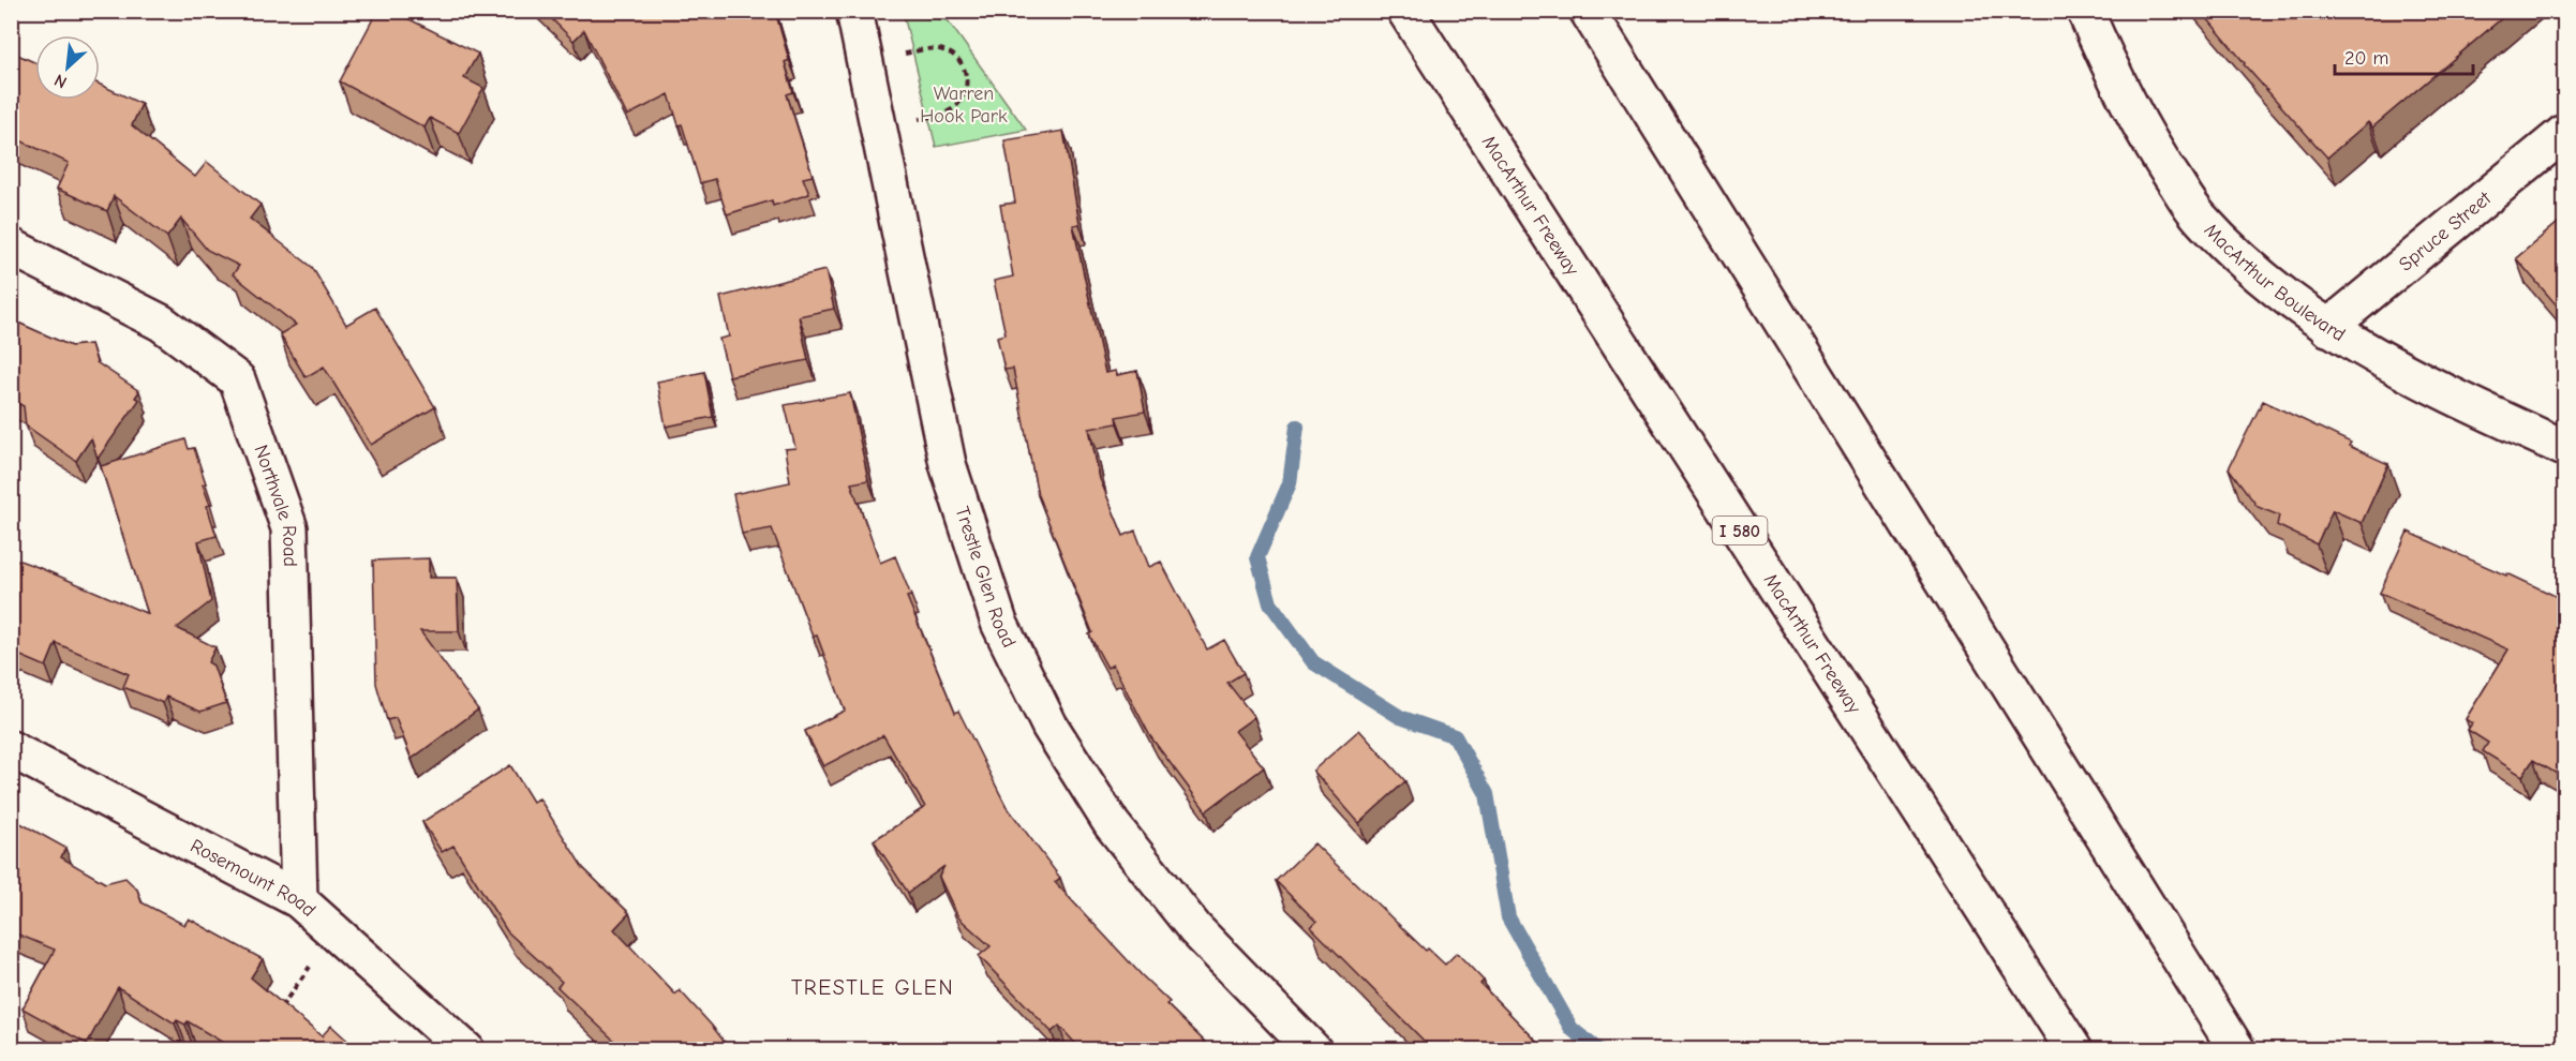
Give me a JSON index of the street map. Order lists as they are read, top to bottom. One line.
{"streets":{"main road":["MacArthur Freeway","Spruce Street","MacArthur Boulevard","Northvale Road","I 580","Trestle Glen Road","Rosemount Road"]},"crossings":[["Spruce Street","MacArthur Boulevard"],["Northvale Road","Rosemount Road"]],"districts":["TRESTLE GLEN"],"parks":["Warren Hook Park"],"scale_bar":"20 m","north":"bottom left"}
